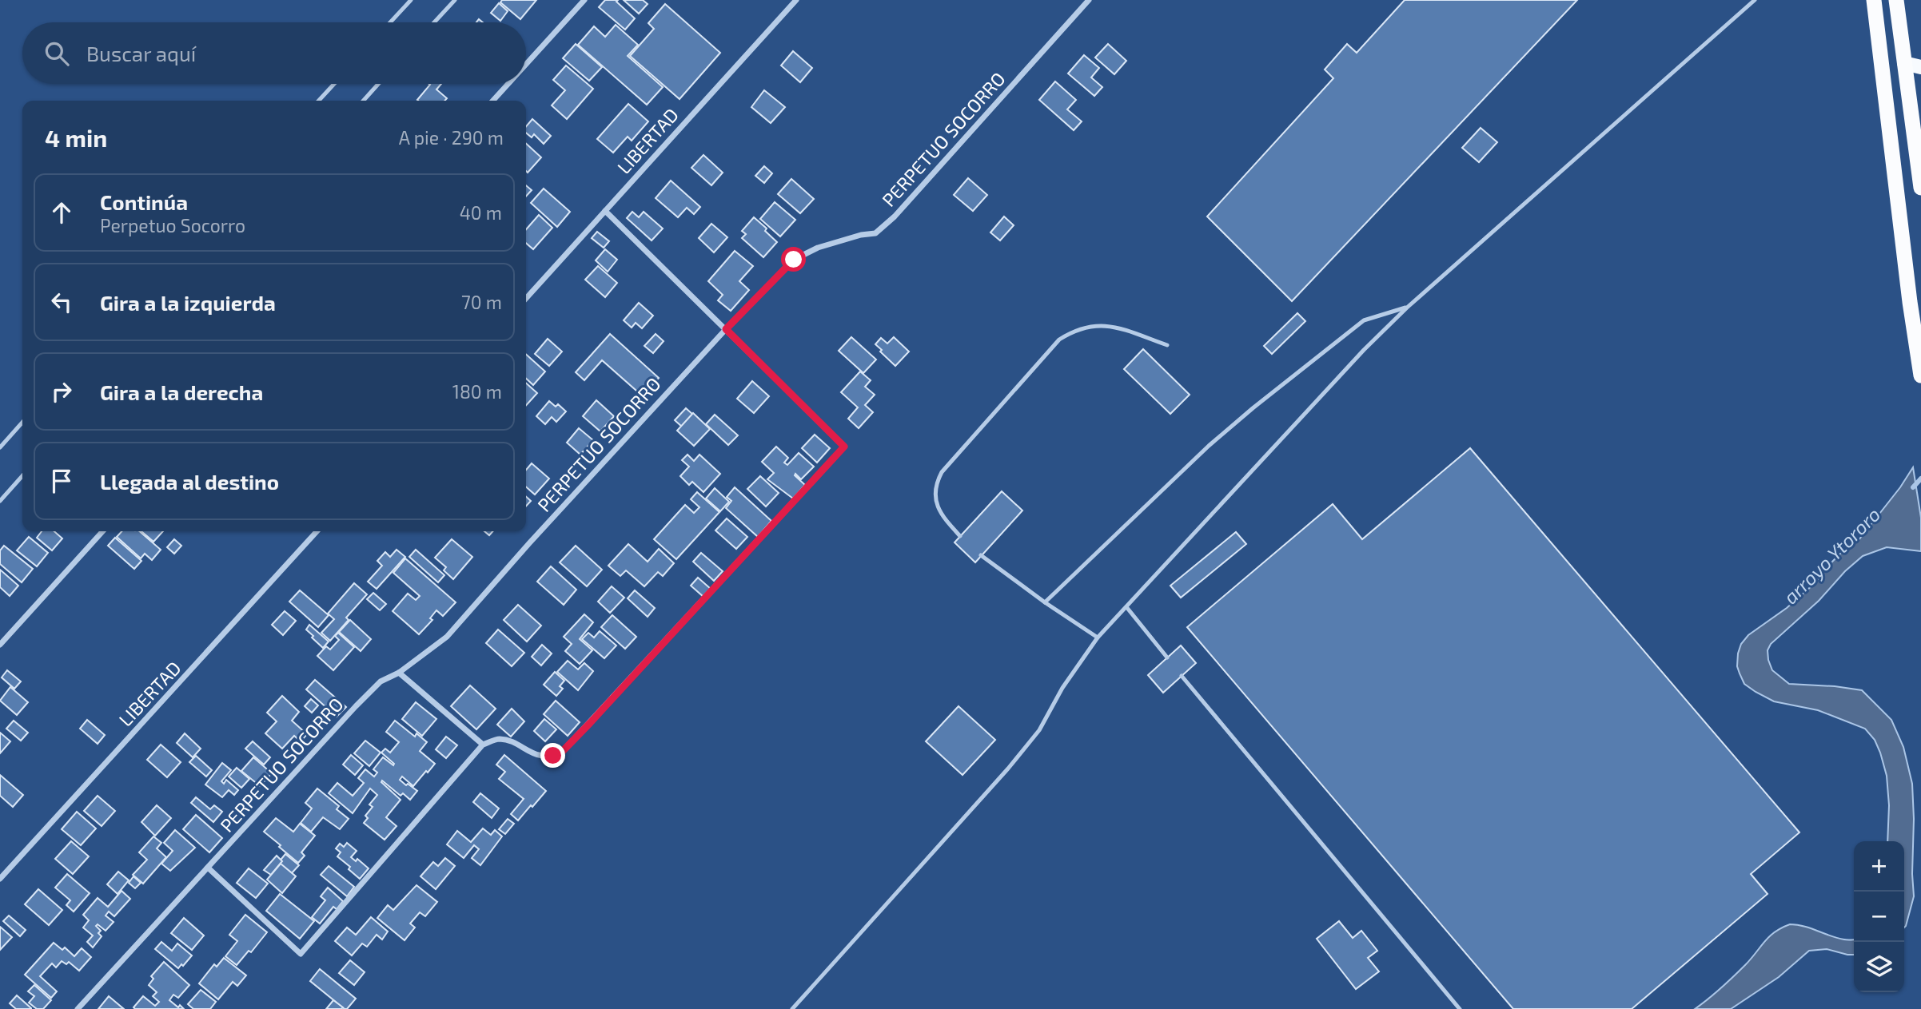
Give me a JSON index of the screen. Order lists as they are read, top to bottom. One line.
{"streets":{"street":["PERPETUO SOCORRO","LIBERTAD"]},"water":["arroyo Ytororo"],"page":{"search":"Buscar aquí","heading":["4 min","A pie · 290 m"],"list":[["Continúa","Perpetuo Socorro","40 m"],["Gira a la izquierda","70 m"],["Gira a la derecha","180 m"],"Llegada al destino"],"map_buttons":["+","−"]}}
